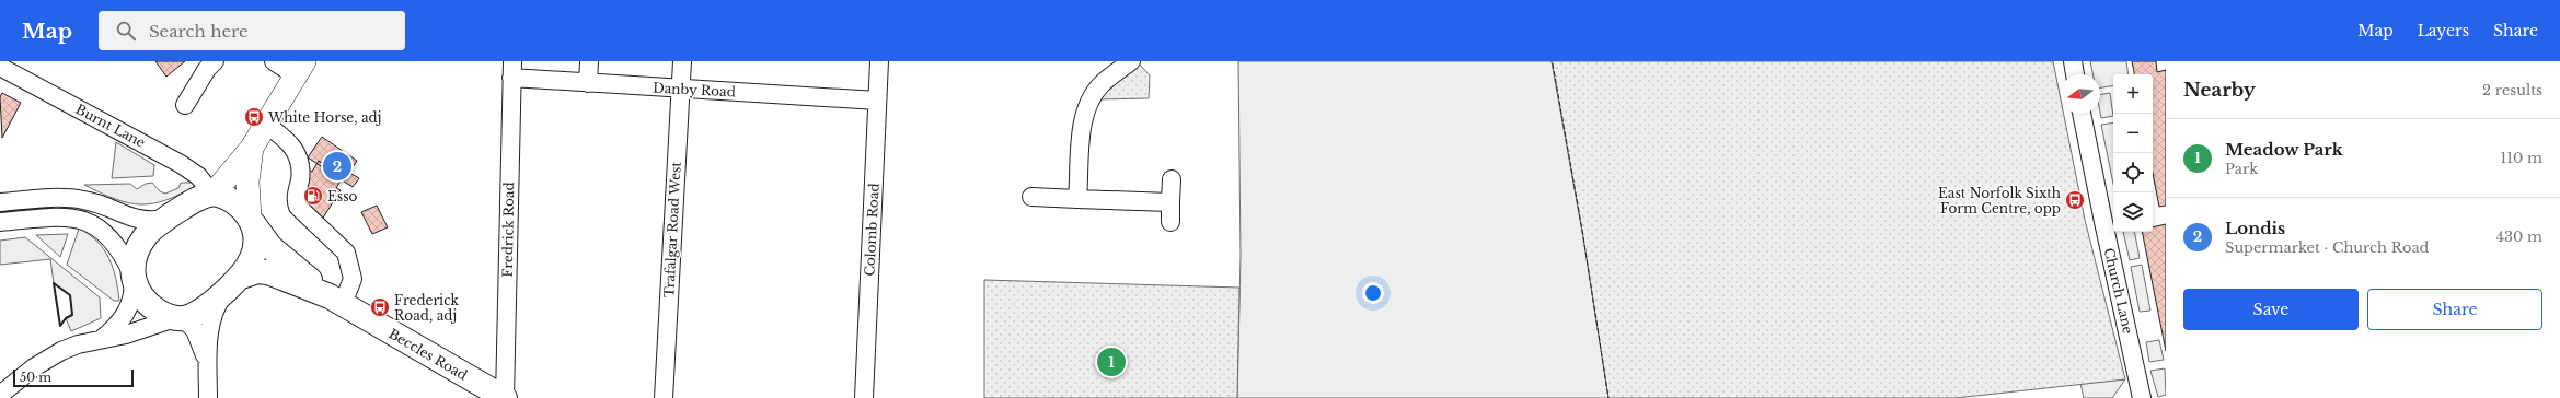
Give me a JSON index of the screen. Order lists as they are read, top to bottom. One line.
{"streets":{"highway":["Beccles Road"],"street":["Danby Road","Burnt Lane","Fredrick Road","Trafalgar Road West","Colomb Road","Church Lane"]},"crossings":[["Danby Road","Fredrick Road"],["Danby Road","Trafalgar Road West"],["Danby Road","Colomb Road"],["Burnt Lane","Beccles Road"],["Fredrick Road","Beccles Road"]],"places":{"bus stop":["White Horse, adj","East Norfolk Sixth Form Centre, opp","Frederick Road, adj"],"fuel station":["Esso"]},"scale_bar":"50 m","north":"left","page":{"header":"Map","search":"Search here","nav":["Map","Layers","Share"],"heading":["Nearby","2 results"],"map_buttons":["+","−"],"list":[{"mark":"1","name":"Meadow Park","note":"Park","value":"110 m"},{"mark":"2","name":"Londis","note":"Supermarket · Church Road","value":"430 m"}],"pins":["2","1"],"buttons":["Save","Share"],"scale":"50 m"}}
